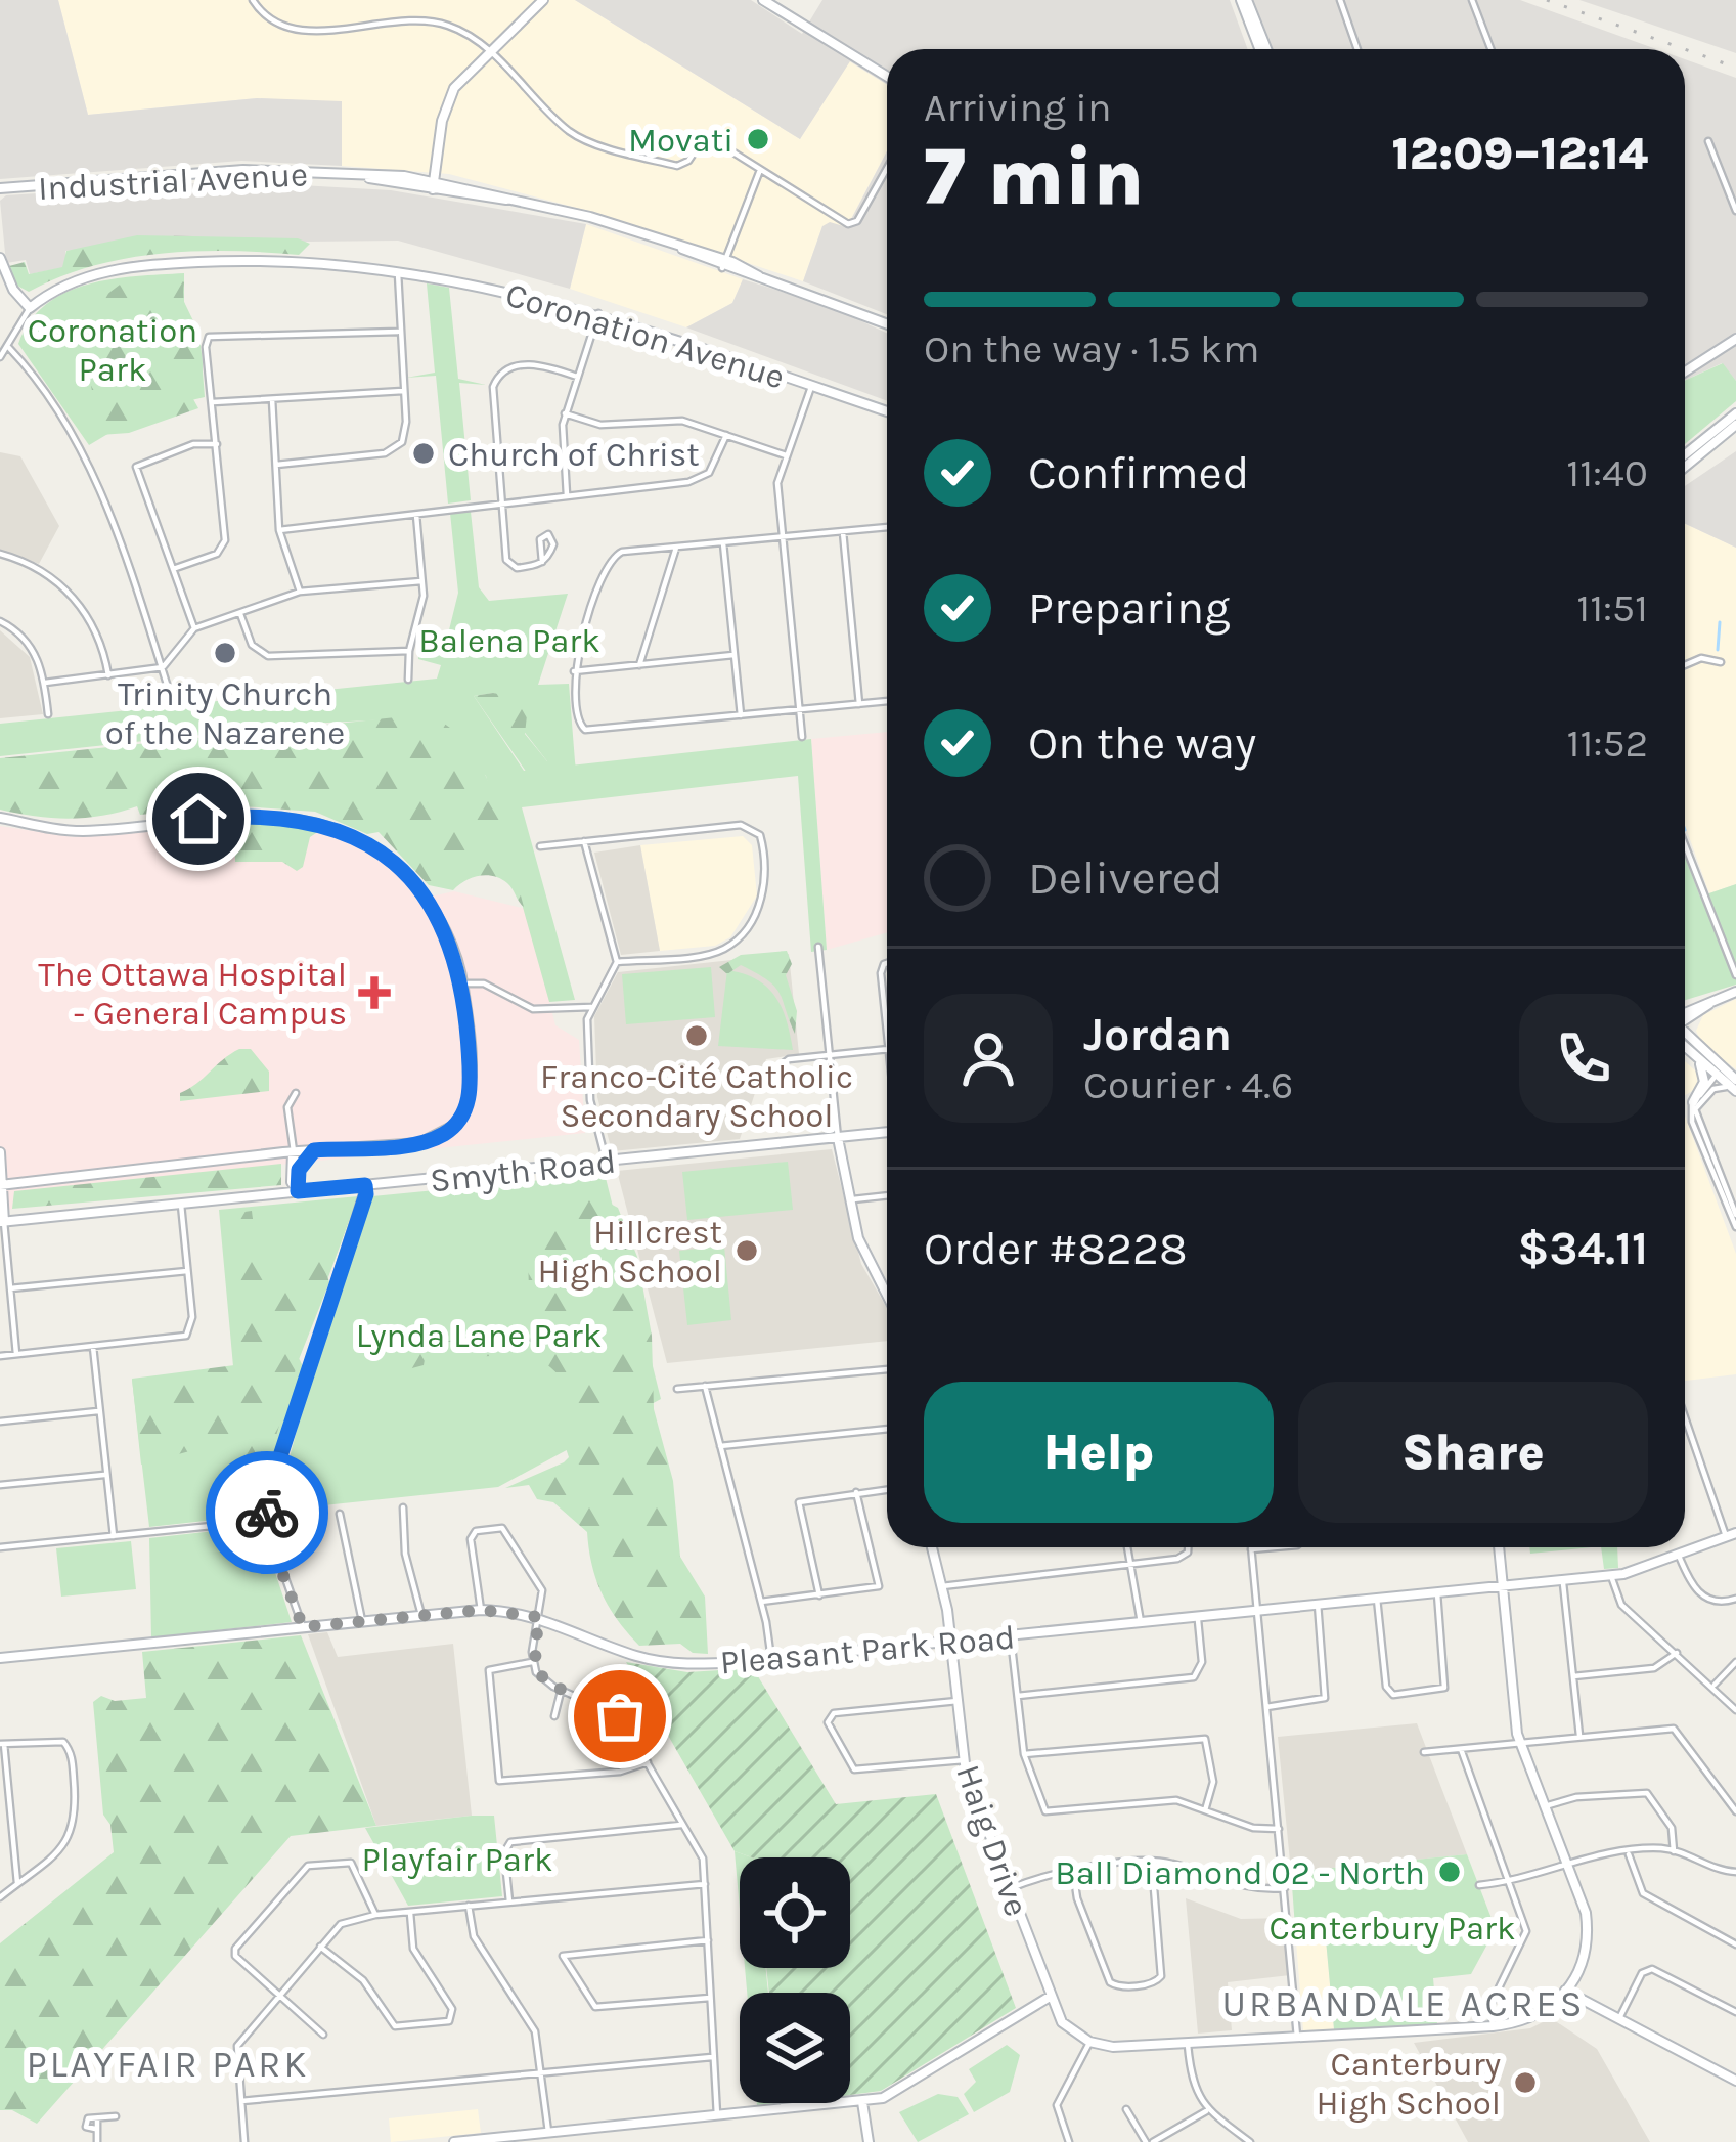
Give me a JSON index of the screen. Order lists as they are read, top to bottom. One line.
{"streets":{"street":["Industrial Avenue","Coronation Avenue","Smyth Road","Pleasant Park Road","Haig Drive"]},"crossings":[["Pleasant Park Road","Haig Drive"]],"districts":["URBANDALE ACRES","PLAYFAIR PARK"],"parks":["Coronation Park","Balena Park","Lynda Lane Park","Playfair Park","Canterbury Park"],"places":{"other":["Movati","Church of Christ","Trinity Church of the Nazarene","Franco-Cité Catholic Secondary School","Hillcrest High School","Ball Diamond 02 - North","Canterbury High School"],"health":["The Ottawa Hospital - General Campus"]},"page":{"heading":["7 min","Arriving in","12:09–12:14"],"panel":["Jordan","Courier · 4.6","Order #8228","$34.11"],"bar":"On the way · 1.5 km","list":[["Confirmed","11:40"],["Preparing","11:51"],["On the way","11:52"],"Delivered"],"buttons":["Help","Share"]}}
